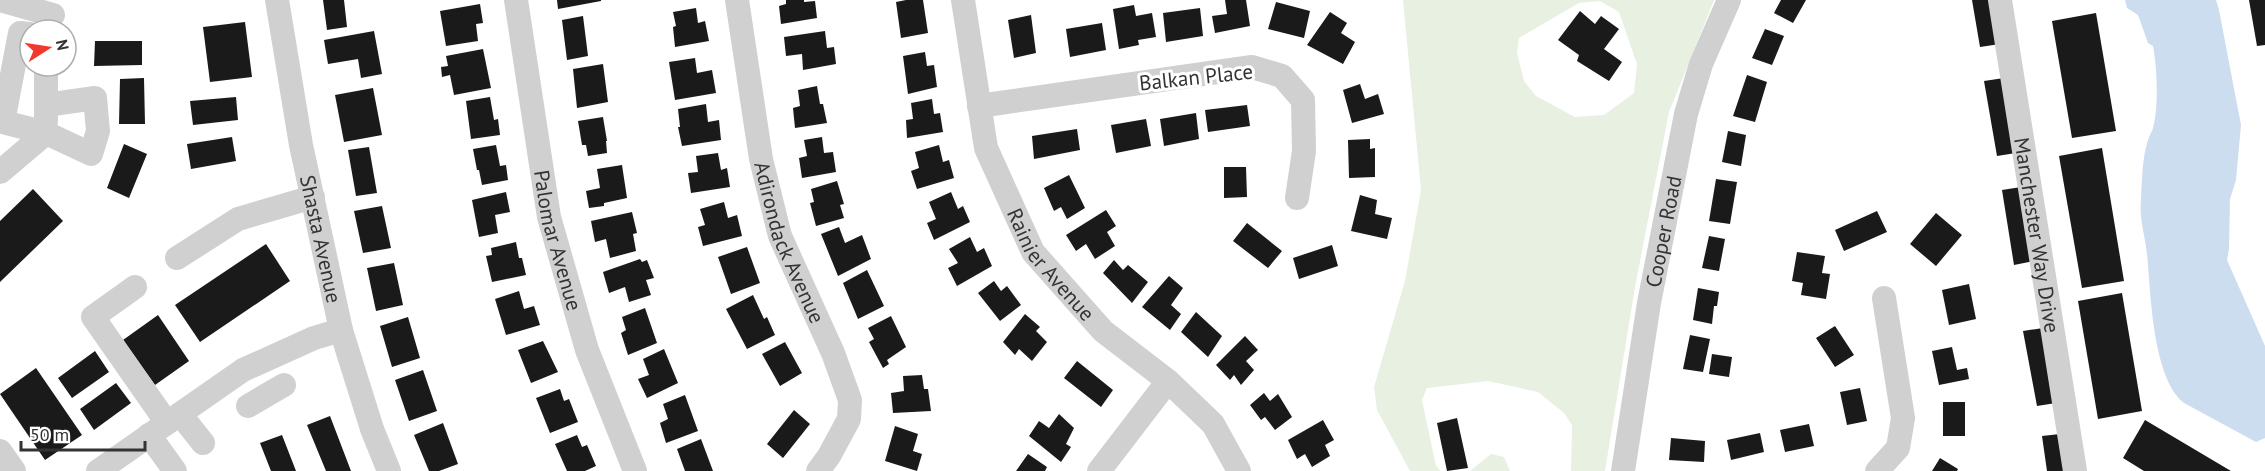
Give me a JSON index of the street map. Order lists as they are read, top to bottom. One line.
{"streets":{"street":["Balkan Place","Cooper Road","Manchester Way Drive","Shasta Avenue","Palomar Avenue","Adirondack Avenue","Rainier Avenue"]},"crossings":[["Balkan Place","Rainier Avenue"]],"scale_bar":"50 m","north":"right"}
